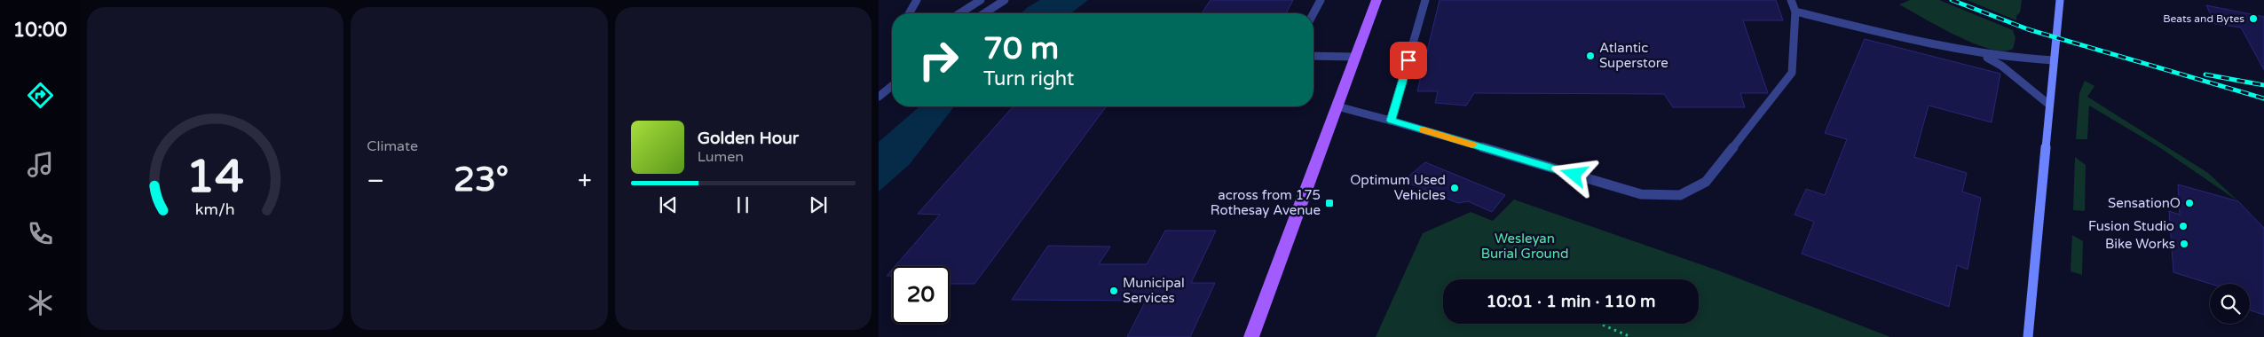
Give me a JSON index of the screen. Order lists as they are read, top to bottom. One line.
{"parks":["Wesleyan Burial Ground"],"places":{"other":["Beats and Bytes","Atlantic Superstore","Optimum Used Vehicles","SensationO","Fusion Studio","Bike Works","Municipal Services"],"transit":["across from 175 Rothesay Avenue"]},"page":{"tabs":"10:00","tile":"Climate","turn":["70 m","Turn right"],"song":["Golden Hour","Lumen"],"heat":["−","23°","+"],"limit":"20","trip":"10:01 · 1 min · 110 m","gauge":["14","km/h"]}}
